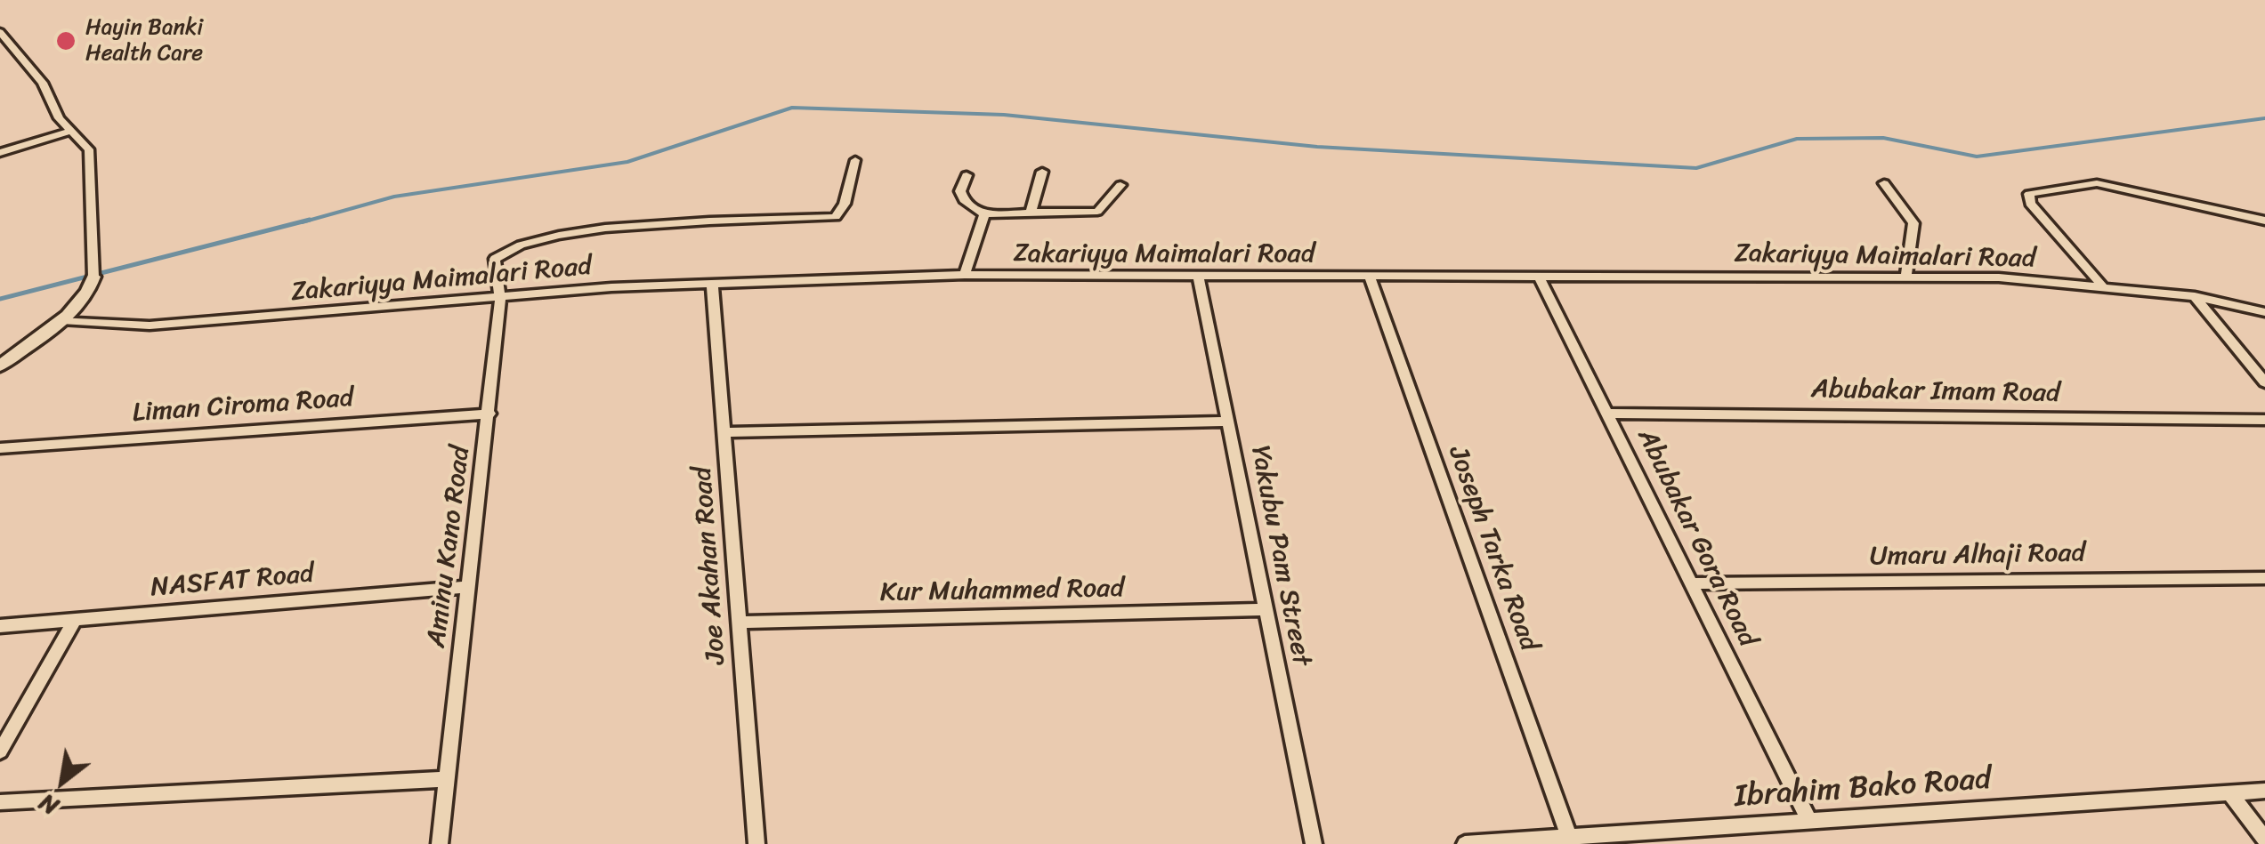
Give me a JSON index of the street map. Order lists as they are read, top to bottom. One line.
{"streets":{"street":["Zakariyya Maimalari Road","Abubakar Imam Road","Liman Ciroma Road","Abubakar Gora Road","Aminu Kano Road","Joseph Tarka Road","Yakubu Pam Street","Umaru Alhaji Road","Joe Akahan Road","NASFAT Road","Kur Muhammed Road","Ibrahim Bako Road"]},"crossings":[["Zakariyya Maimalari Road","Abubakar Gora Road"],["Zakariyya Maimalari Road","Aminu Kano Road"],["Zakariyya Maimalari Road","Joseph Tarka Road"],["Zakariyya Maimalari Road","Yakubu Pam Street"],["Zakariyya Maimalari Road","Joe Akahan Road"],["Abubakar Imam Road","Abubakar Gora Road"],["Liman Ciroma Road","Aminu Kano Road"],["Abubakar Gora Road","Umaru Alhaji Road"],["Abubakar Gora Road","Ibrahim Bako Road"],["Aminu Kano Road","NASFAT Road"],["Joseph Tarka Road","Ibrahim Bako Road"],["Yakubu Pam Street","Kur Muhammed Road"],["Joe Akahan Road","Kur Muhammed Road"]],"places":["Hayin Banki Health Care"],"north":"bottom left"}
